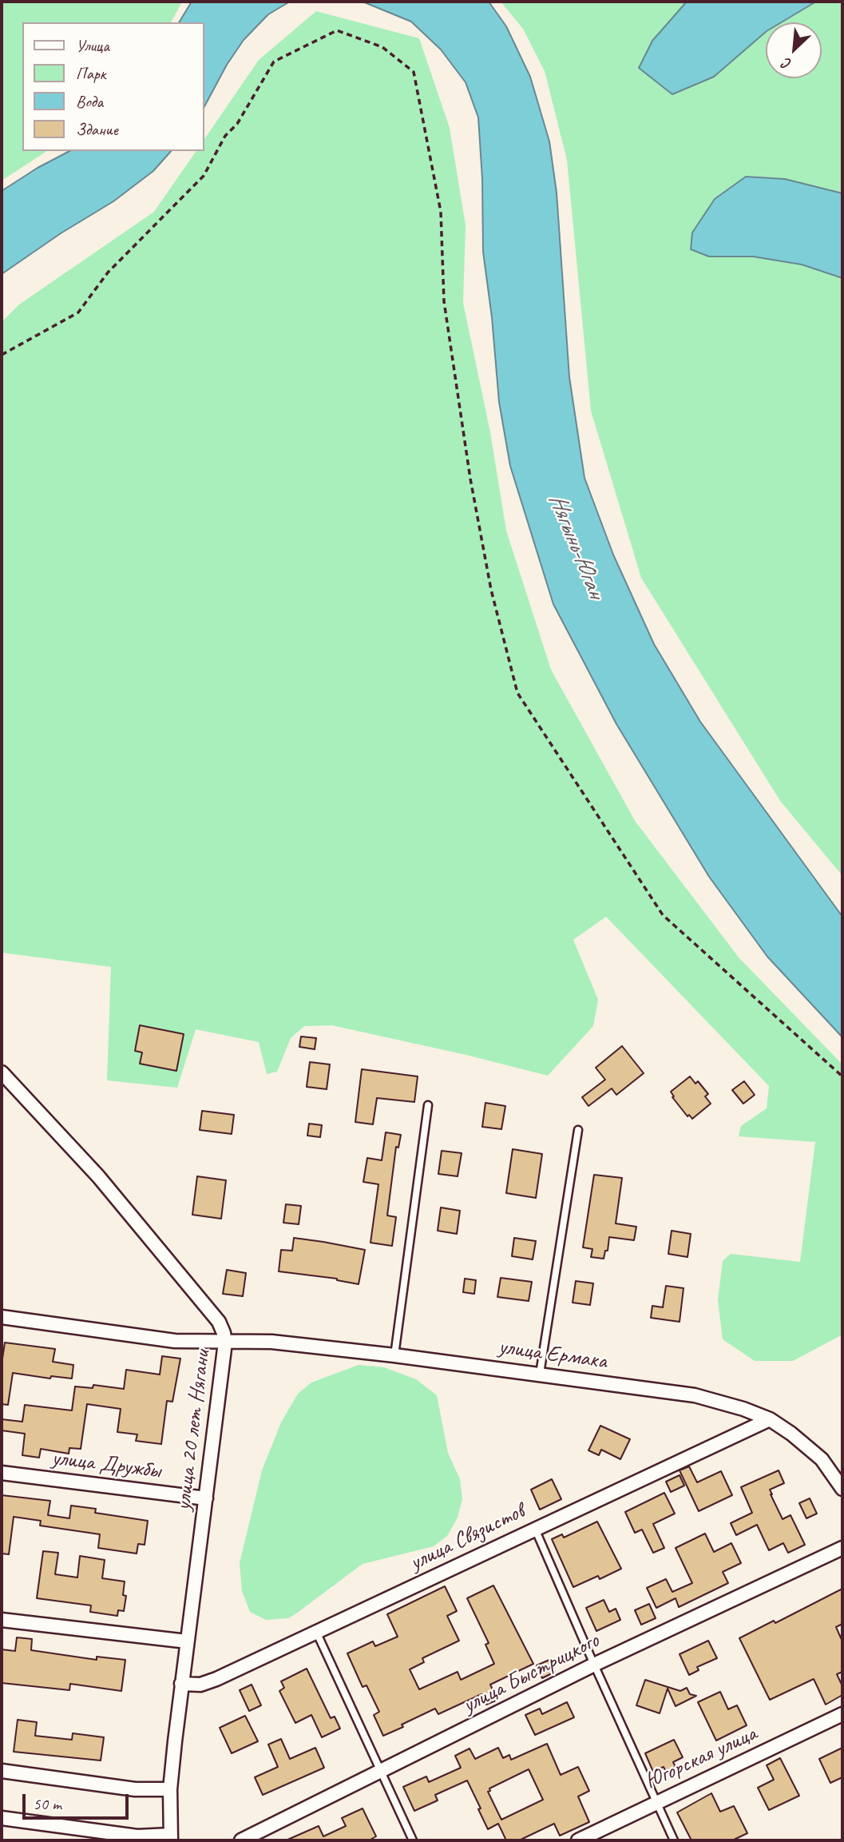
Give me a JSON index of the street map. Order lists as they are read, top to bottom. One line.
{"streets":{"street":["улица Ермака","улица 20 лет Нягани","улица Дружбы","улица Связистов","улица Быстрицкого","Югорская улица"]},"crossings":[["улица Ермака","улица 20 лет Нягани"],["улица Ермака","улица Связистов"],["улица 20 лет Нягани","улица Дружбы"],["улица 20 лет Нягани","улица Связистов"]],"water":["Нягынь-Юган"],"legend":["Улица","Парк","Вода","Здание"],"scale_bar":"50 m","north":"bottom left"}
